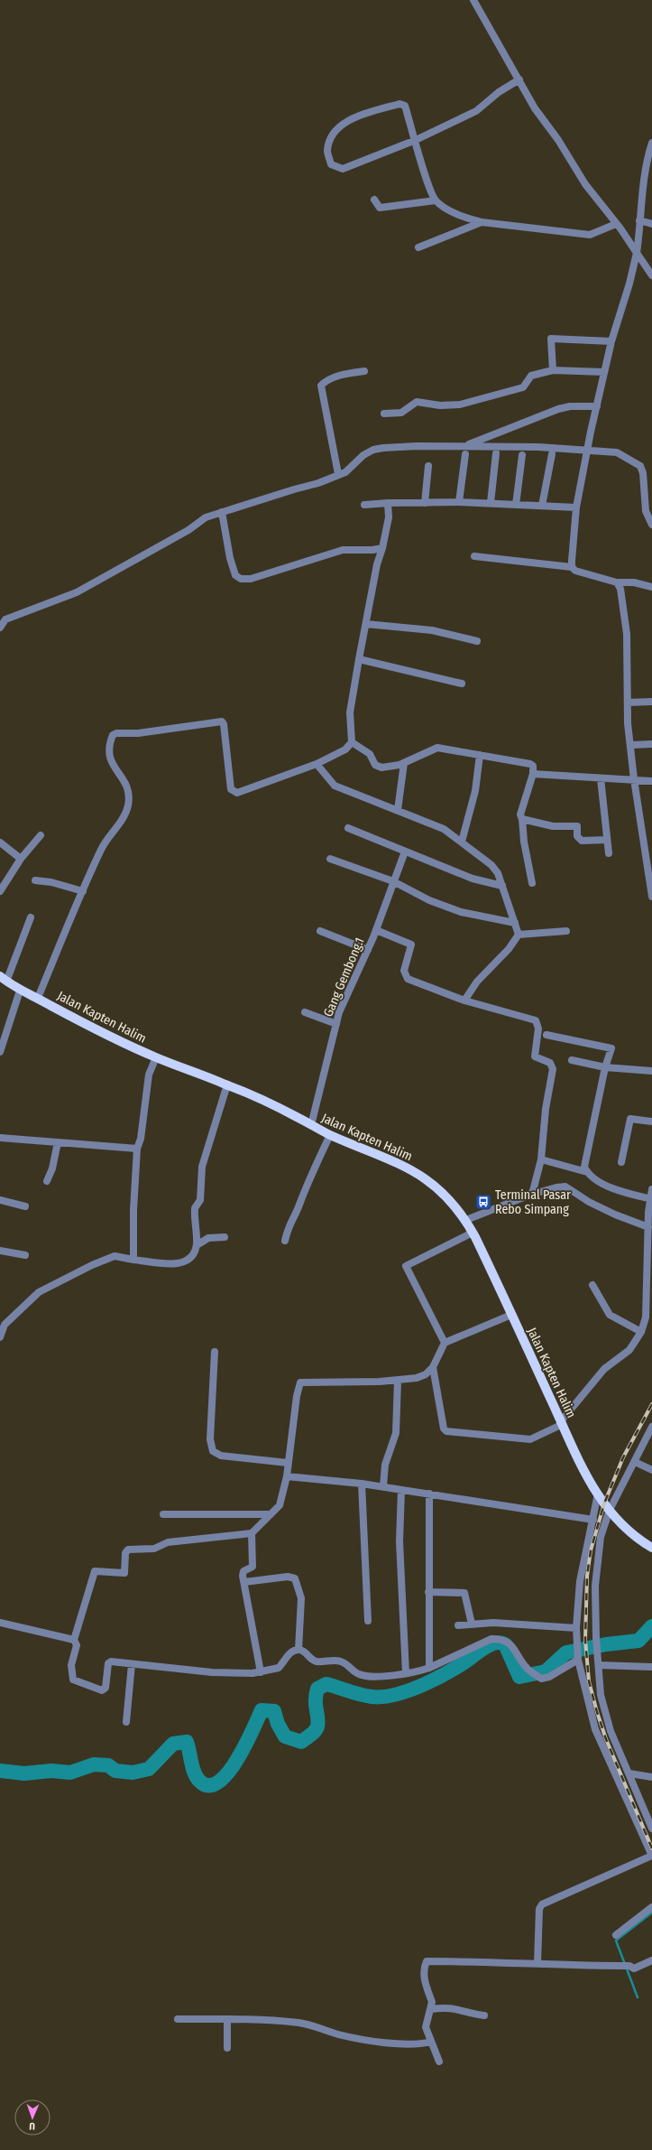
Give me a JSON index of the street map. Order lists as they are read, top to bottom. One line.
{"streets":{"main road":["Jalan Kapten Halim"],"street":["Gang Gembong.1"]},"crossings":[["Gang Gembong.1","Jalan Kapten Halim"]],"places":{"bus stop":["Terminal Pasar Rebo Simpang"]},"north":"bottom"}
